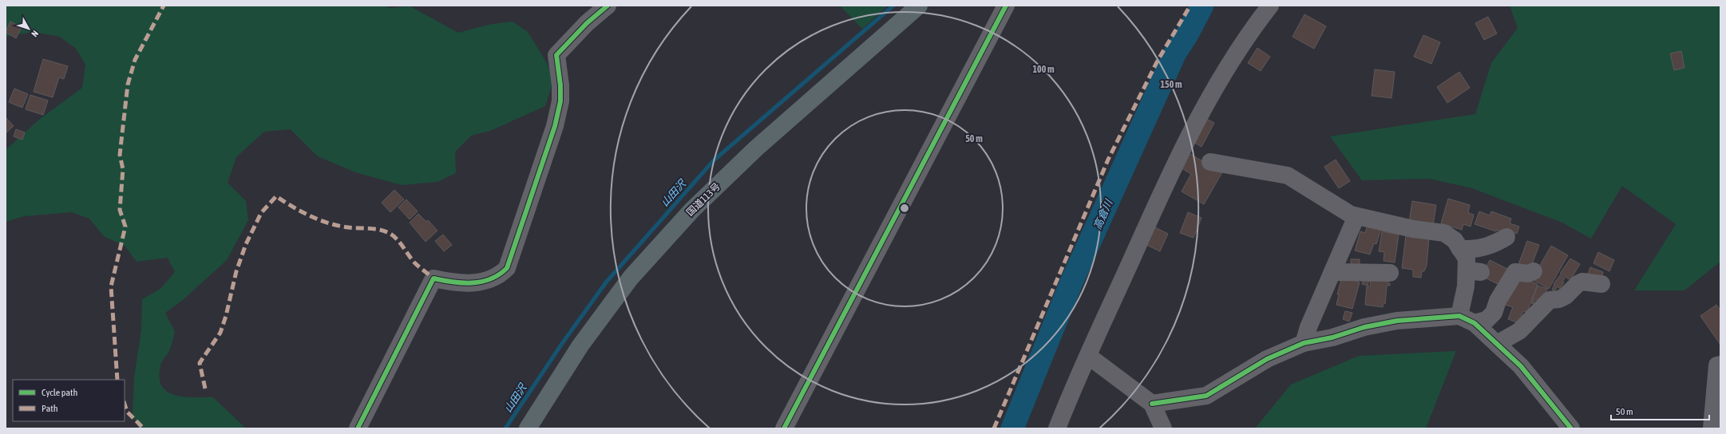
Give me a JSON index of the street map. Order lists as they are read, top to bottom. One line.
{"streets":{"highway":["国道113号"]},"water":["山田沢","高倉川"],"legend":["Cycle path","Path"],"scale_bar":"50 m","north":"bottom right","rings":["100 m","150 m","50 m"]}
